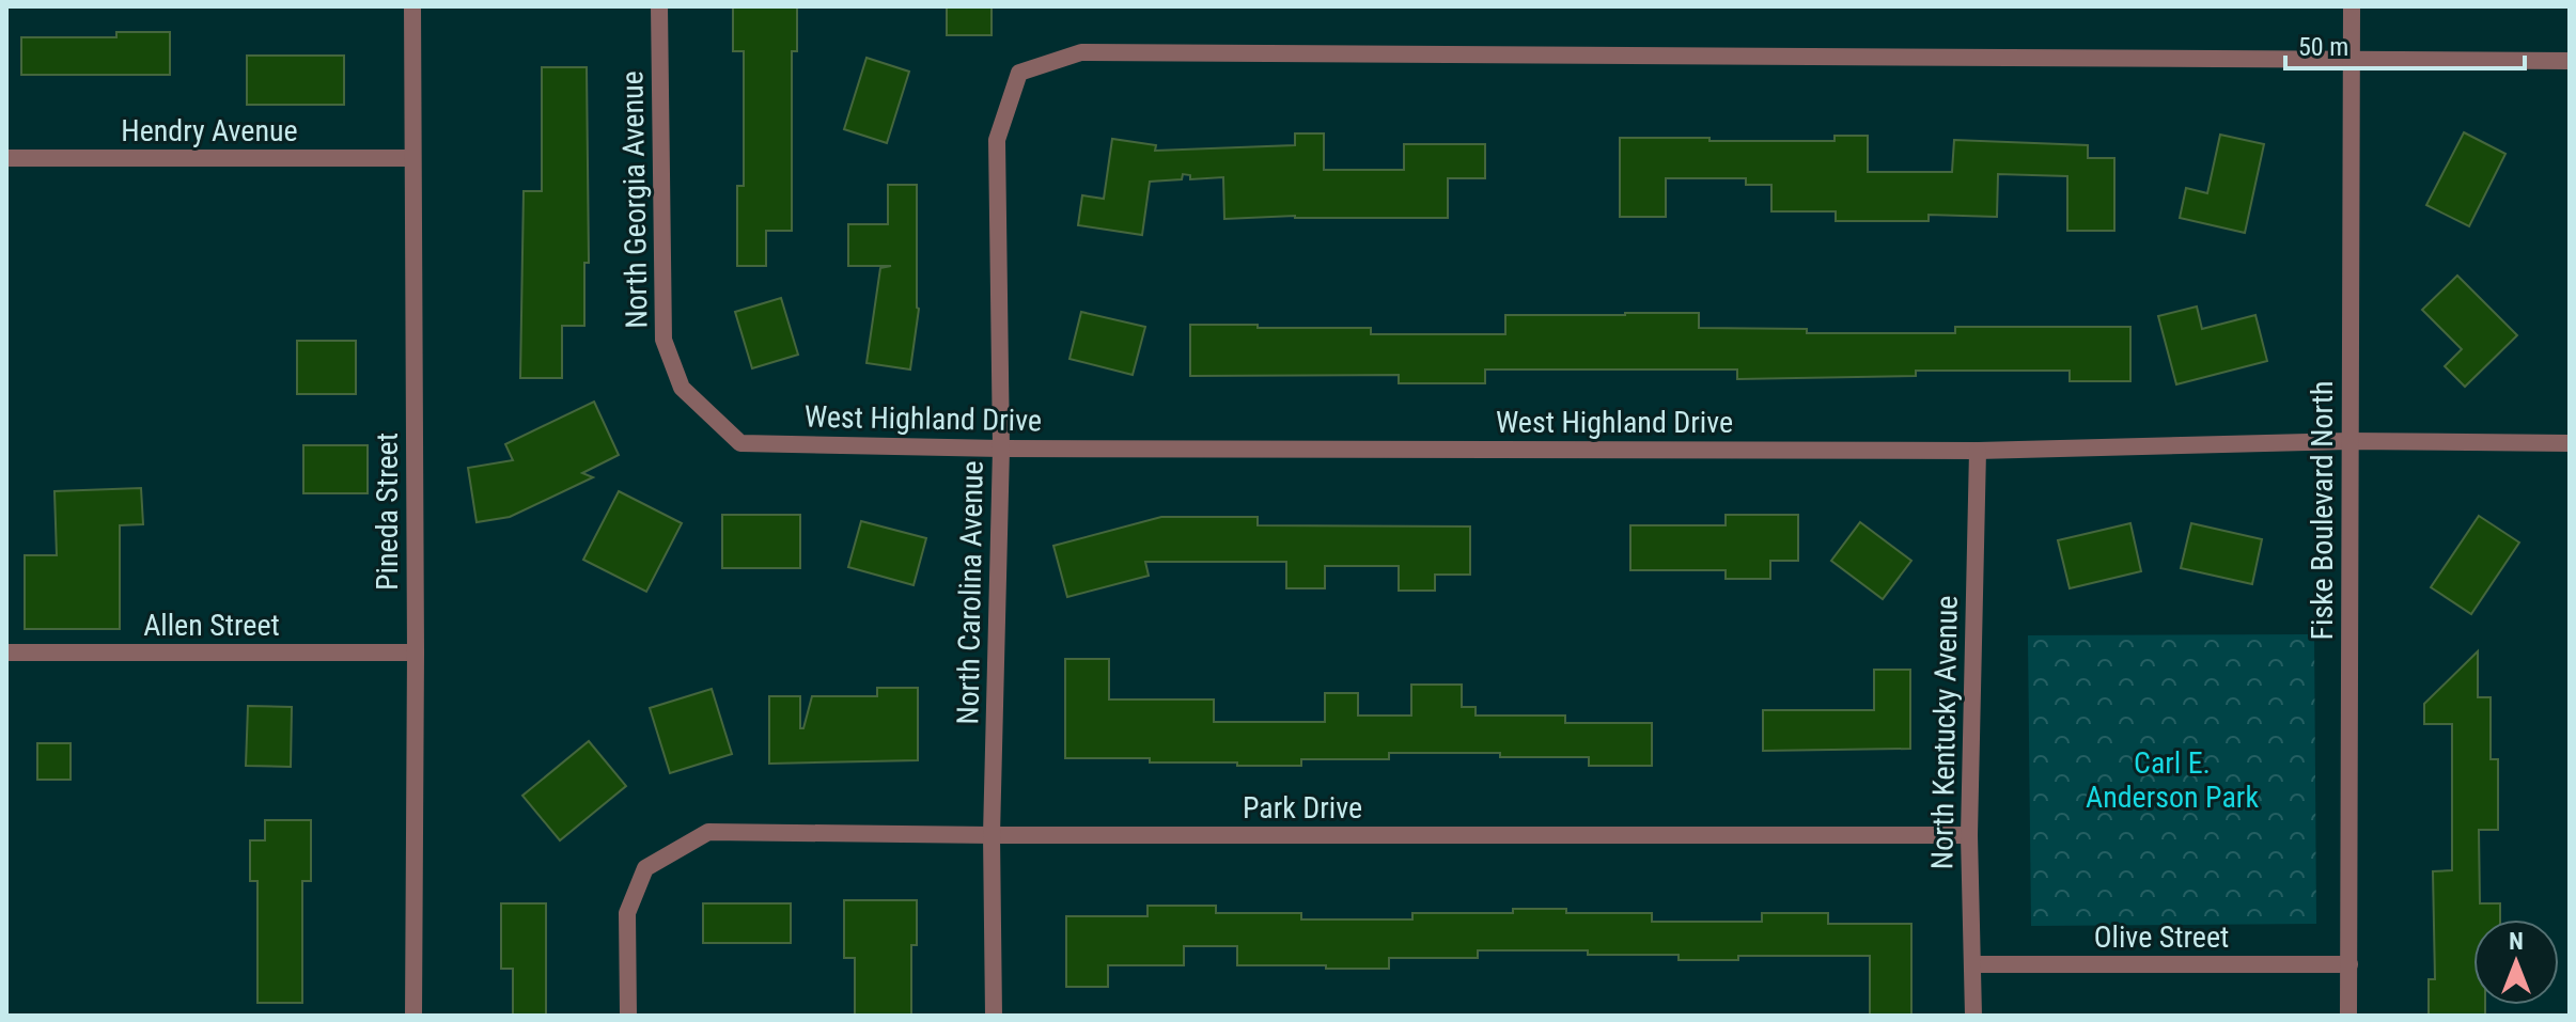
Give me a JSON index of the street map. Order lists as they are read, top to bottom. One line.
{"streets":{"street":["Hendry Avenue","North Georgia Avenue","West Highland Drive","Fiske Boulevard North","Pineda Street","North Carolina Avenue","Allen Street","North Kentucky Avenue","Park Drive","Olive Street"]},"crossings":[["Hendry Avenue","Pineda Street"],["North Georgia Avenue","West Highland Drive"],["West Highland Drive","Fiske Boulevard North"],["West Highland Drive","North Carolina Avenue"],["West Highland Drive","North Kentucky Avenue"],["Fiske Boulevard North","North Carolina Avenue"],["Fiske Boulevard North","Olive Street"],["Pineda Street","Allen Street"],["North Carolina Avenue","Park Drive"],["North Kentucky Avenue","Park Drive"],["North Kentucky Avenue","Olive Street"]],"parks":["Carl E. Anderson Park"],"scale_bar":"50 m","north":"top"}
